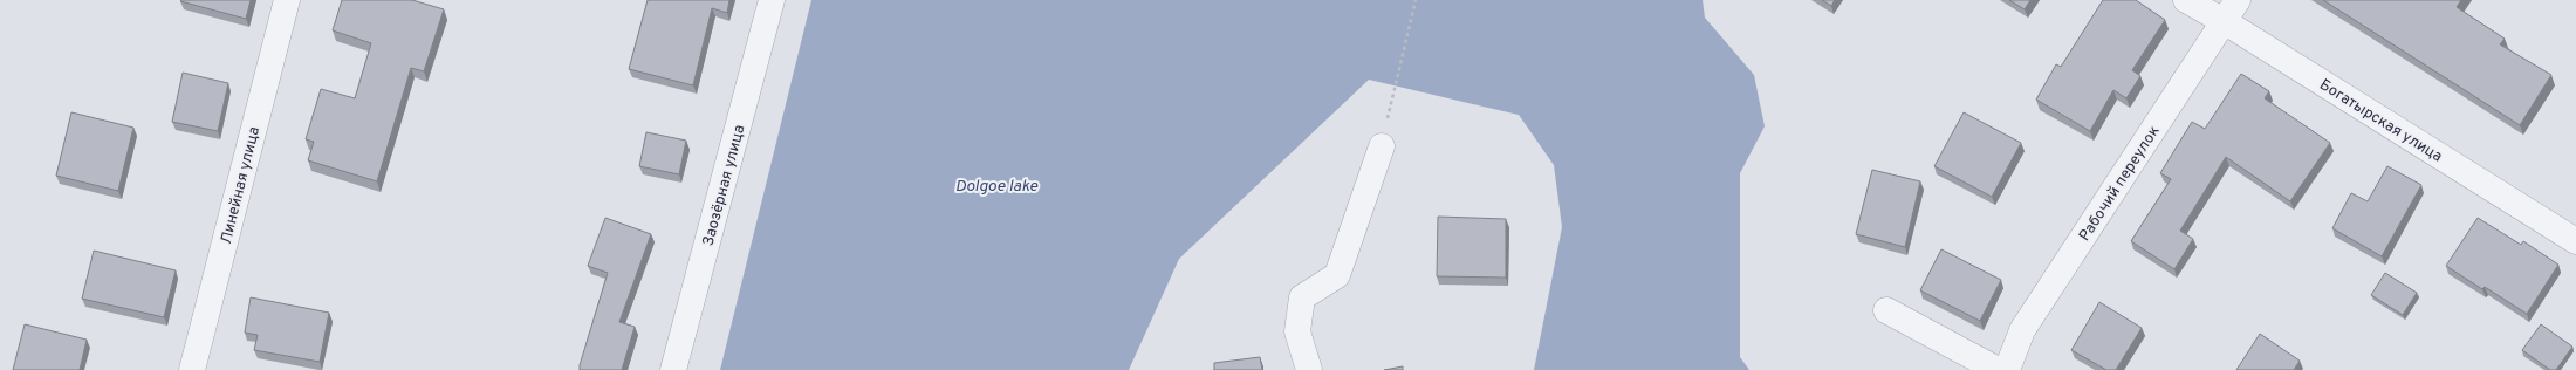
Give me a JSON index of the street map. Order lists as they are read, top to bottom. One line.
{"streets":{"street":["Богатырская улица","Рабочий переулок","Линейная улица","Заозёрная улица"]},"crossings":[["Богатырская улица","Рабочий переулок"]],"water":["Dolgoe lake"]}
